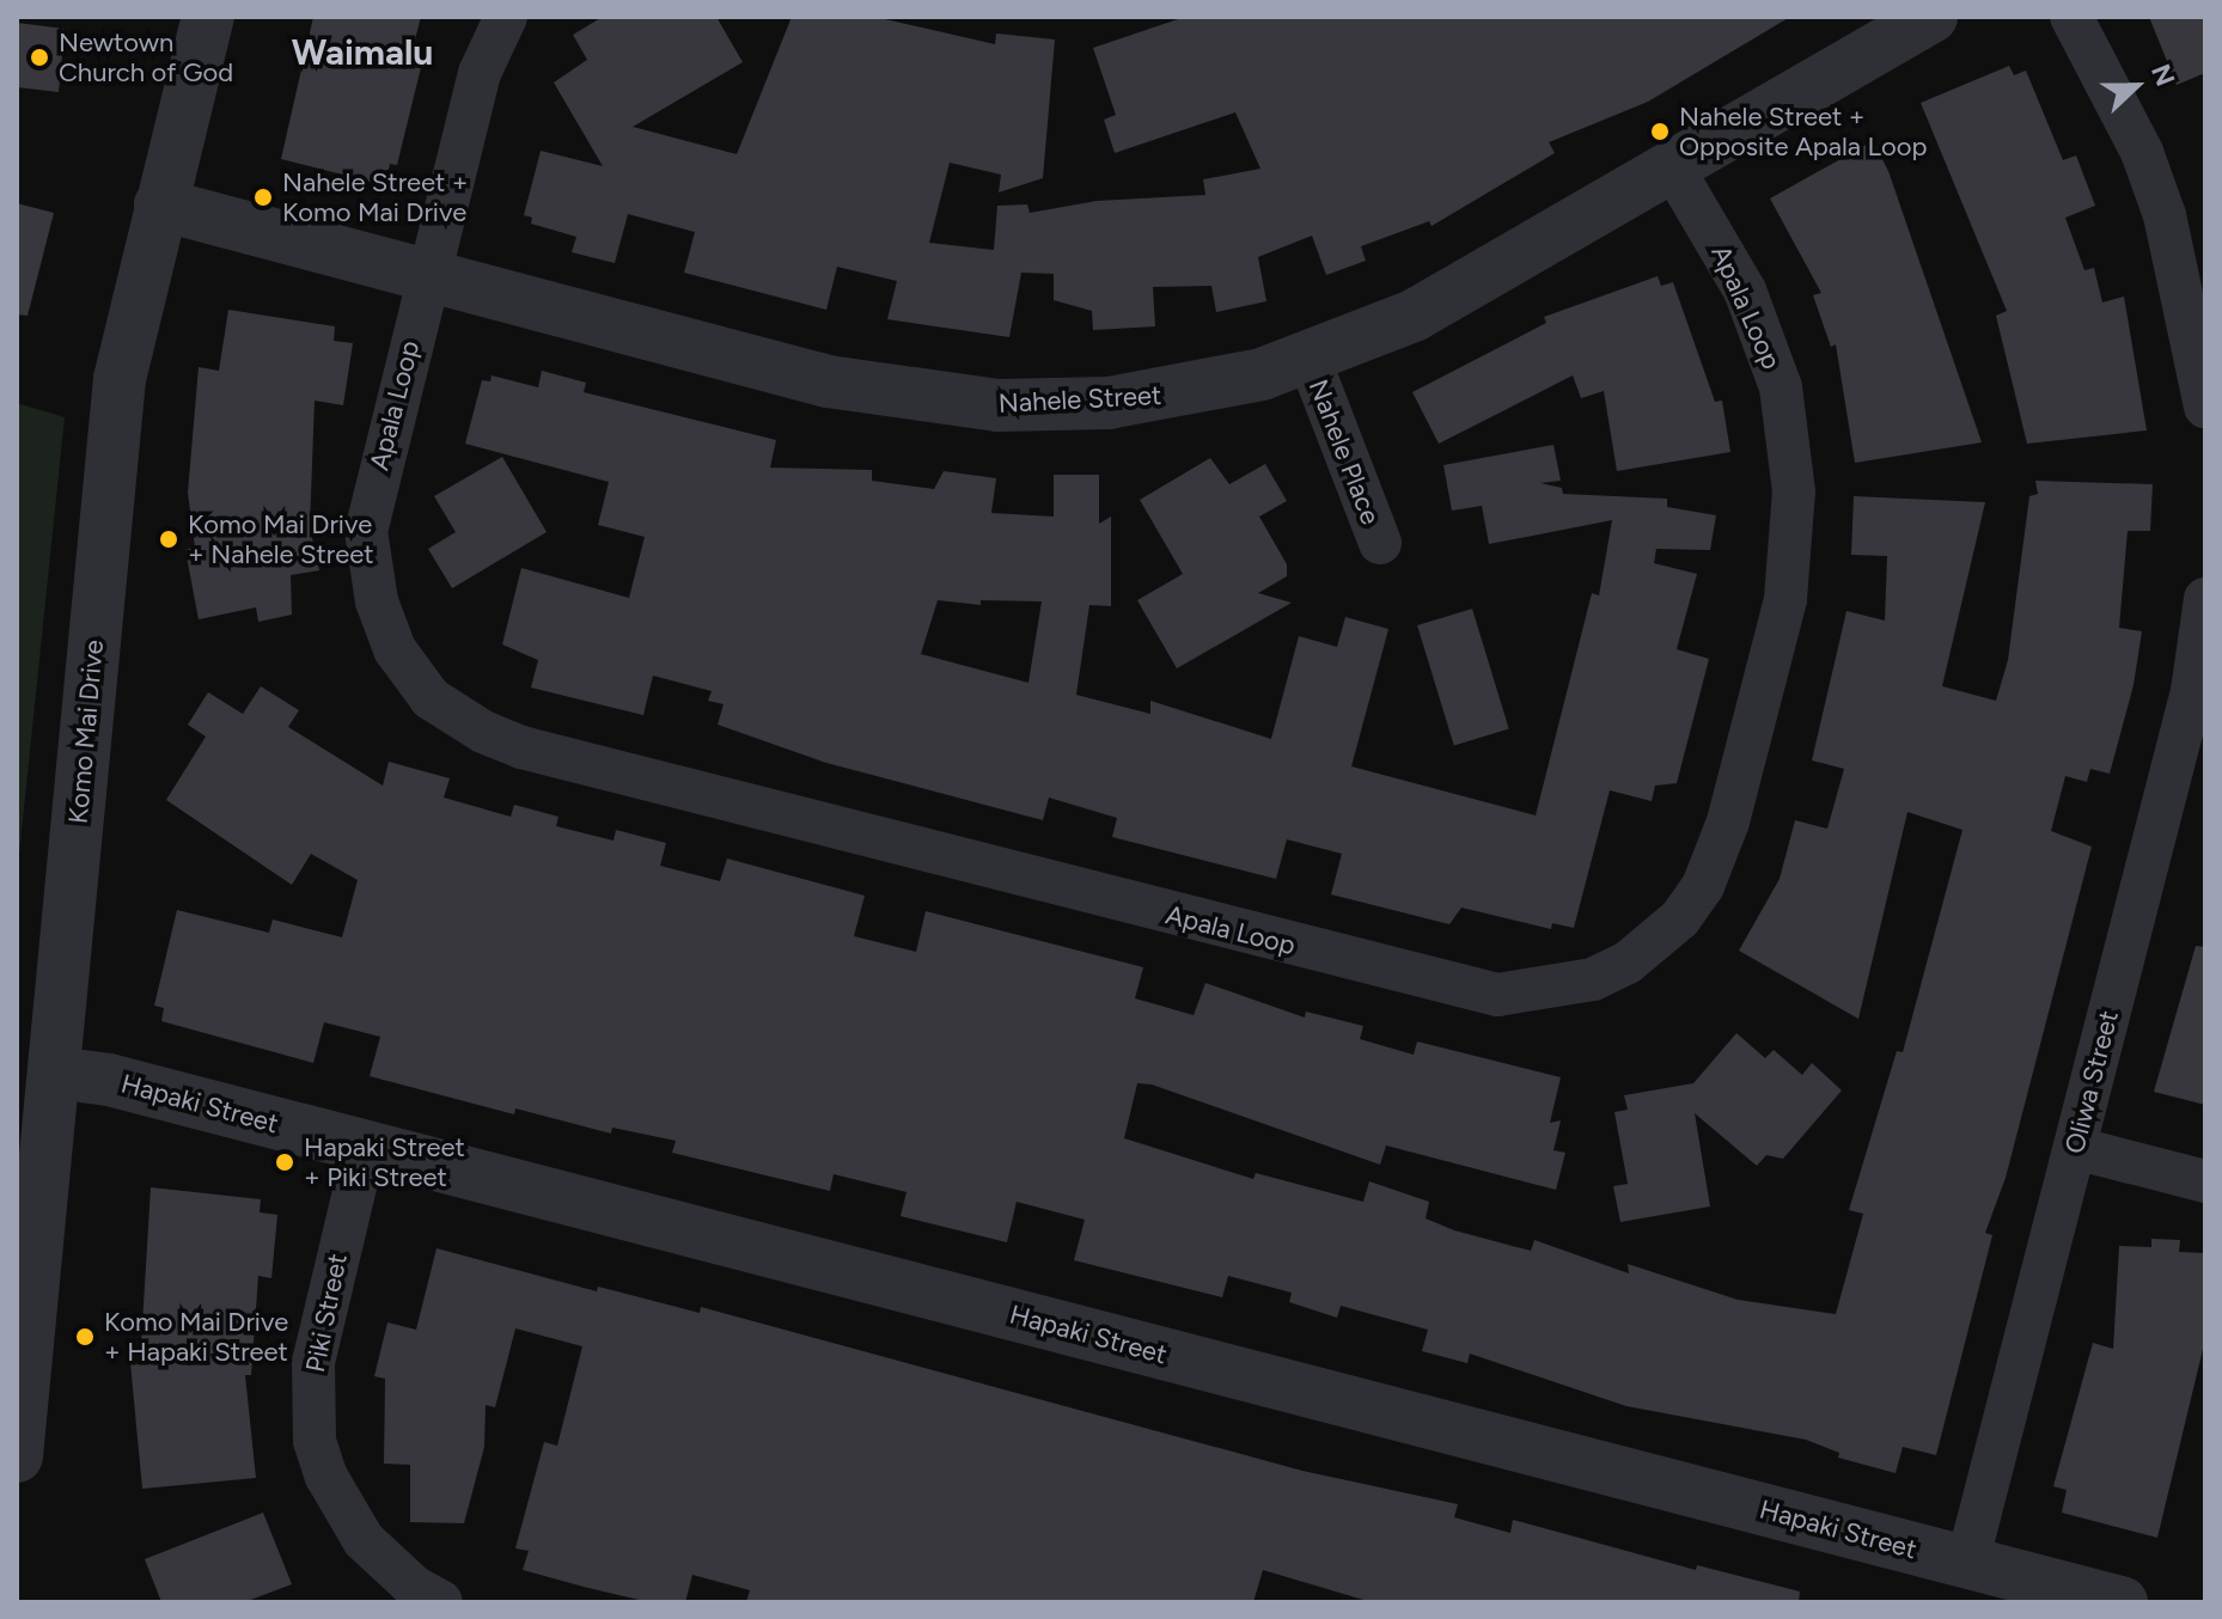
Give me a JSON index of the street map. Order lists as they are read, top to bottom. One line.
{"streets":{"street":["Apala Loop","Nahele Street","Nahele Place","Komo Mai Drive","Oliwa Street","Hapaki Street","Piki Street"]},"crossings":[["Apala Loop","Nahele Street"],["Nahele Street","Nahele Place"],["Nahele Street","Komo Mai Drive"],["Komo Mai Drive","Hapaki Street"],["Oliwa Street","Hapaki Street"],["Hapaki Street","Piki Street"]],"districts":["Waimalu"],"places":["Newtown Church of God","Nahele Street + Opposite Apala Loop","Nahele Street + Komo Mai Drive","Komo Mai Drive + Nahele Street","Hapaki Street + Piki Street","Komo Mai Drive + Hapaki Street"],"north":"right"}
